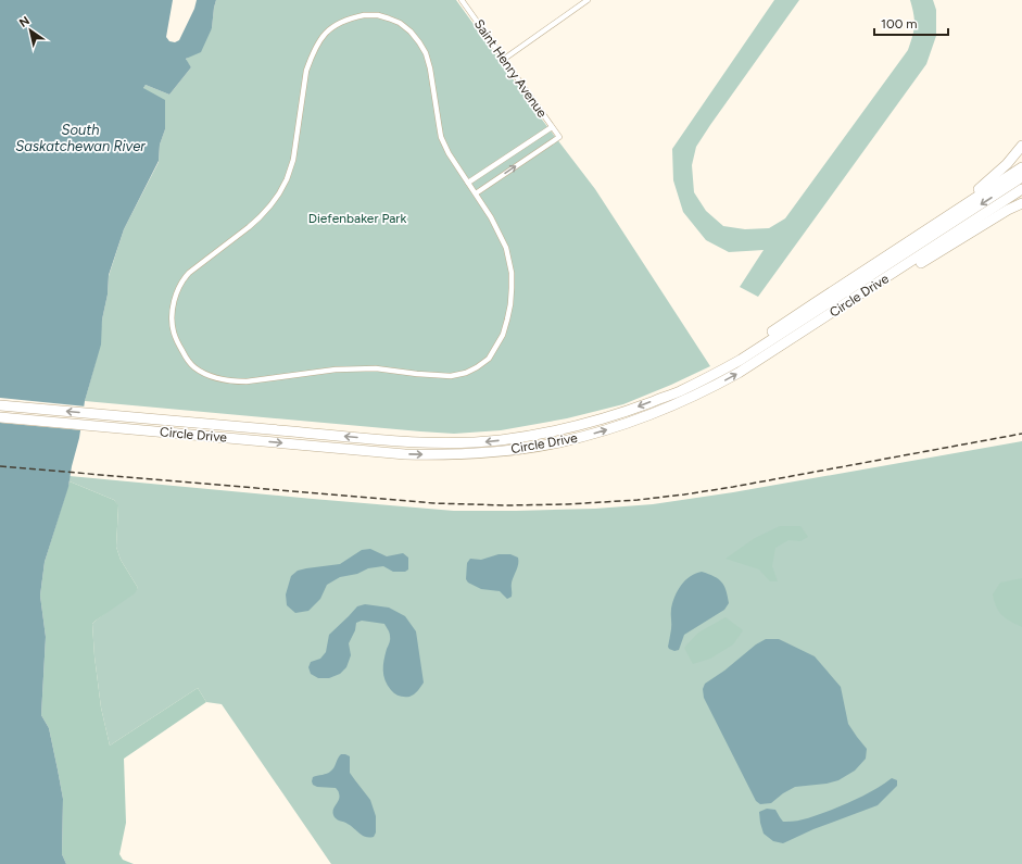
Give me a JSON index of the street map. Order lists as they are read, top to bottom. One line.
{"streets":{"highway":["Circle Drive"],"street":["Saint Henry Avenue"]},"water":["South Saskatchewan River"],"parks":["Diefenbaker Park"],"scale_bar":"100 m","north":"top left"}
